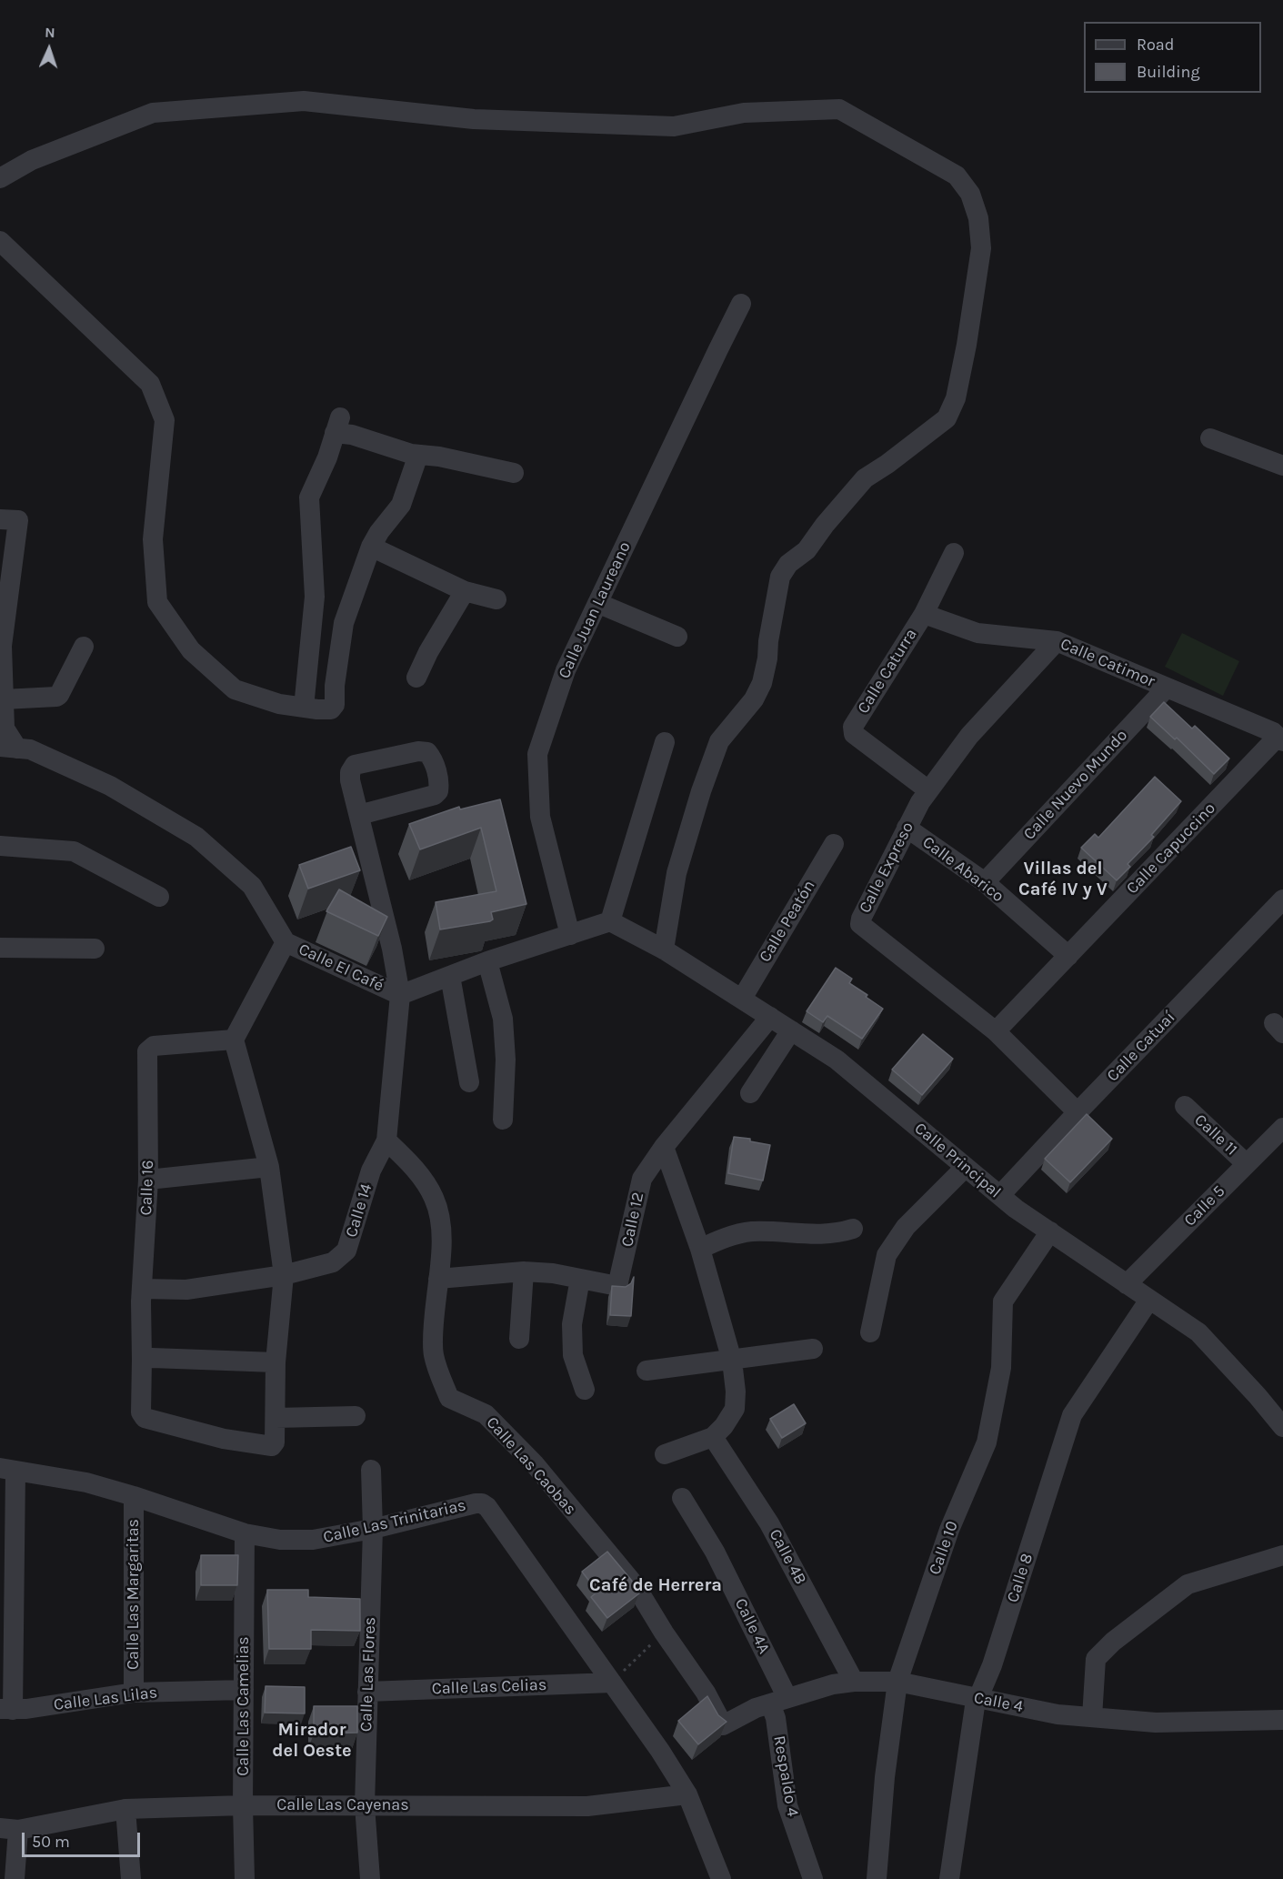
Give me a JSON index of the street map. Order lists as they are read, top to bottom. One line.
{"streets":{"street":["Calle Juan Laureano","Calle Catimor","Calle Caturra","Calle Nuevo Mundo","Calle Capuccino","Calle Expreso","Calle Abarico","Calle Peatón","Calle El Café","Calle Catuaí","Calle 11","Calle Principal","Calle 16","Calle 5","Calle 14","Calle 12","Calle Las Caobas","Calle Las Trinitarias","Calle 10","Calle 4B","Calle 8","Calle Las Margaritas","Calle 4A","Calle Las Flores","Calle Las Celias","Calle Las Lilas","Calle 4","Calle Las Camelias","Respaldo 4","Calle Las Cayenas"]},"crossings":[["Calle Juan Laureano","Calle El Café"],["Calle Catimor","Calle Caturra"],["Calle Catimor","Calle Nuevo Mundo"],["Calle Catimor","Calle Capuccino"],["Calle Catimor","Calle Expreso"],["Calle Caturra","Calle Expreso"],["Calle Nuevo Mundo","Calle Abarico"],["Calle Capuccino","Calle Expreso"],["Calle Capuccino","Calle Abarico"],["Calle Expreso","Calle Abarico"],["Calle Expreso","Calle Catuaí"],["Calle Peatón","Calle Principal"],["Calle El Café","Calle Principal"],["Calle El Café","Calle 14"],["Calle Catuaí","Calle Principal"],["Calle 11","Calle 5"],["Calle Principal","Calle 5"],["Calle Principal","Calle 12"],["Calle Principal","Calle 10"],["Calle Principal","Calle 8"],["Calle 16","Calle 14"],["Calle 14","Calle Las Caobas"],["Calle 12","Calle Las Caobas"],["Calle Las Caobas","Calle 4"],["Calle Las Trinitarias","Calle Las Margaritas"],["Calle Las Trinitarias","Calle Las Flores"],["Calle Las Trinitarias","Calle Las Celias"],["Calle Las Trinitarias","Calle Las Camelias"],["Calle Las Trinitarias","Calle Las Cayenas"],["Calle 10","Calle 4"],["Calle 4B","Calle 4"],["Calle 8","Calle 4"],["Calle Las Margaritas","Calle Las Lilas"],["Calle 4A","Calle 4"],["Calle 4A","Respaldo 4"],["Calle Las Flores","Calle Las Celias"],["Calle Las Flores","Calle Las Cayenas"],["Calle Las Lilas","Calle Las Camelias"],["Calle 4","Respaldo 4"],["Calle Las Camelias","Calle Las Cayenas"]],"districts":["Villas del Café IV y V","Café de Herrera","Mirador del Oeste"],"legend":["Road","Building"],"scale_bar":"50 m","north":"top"}
